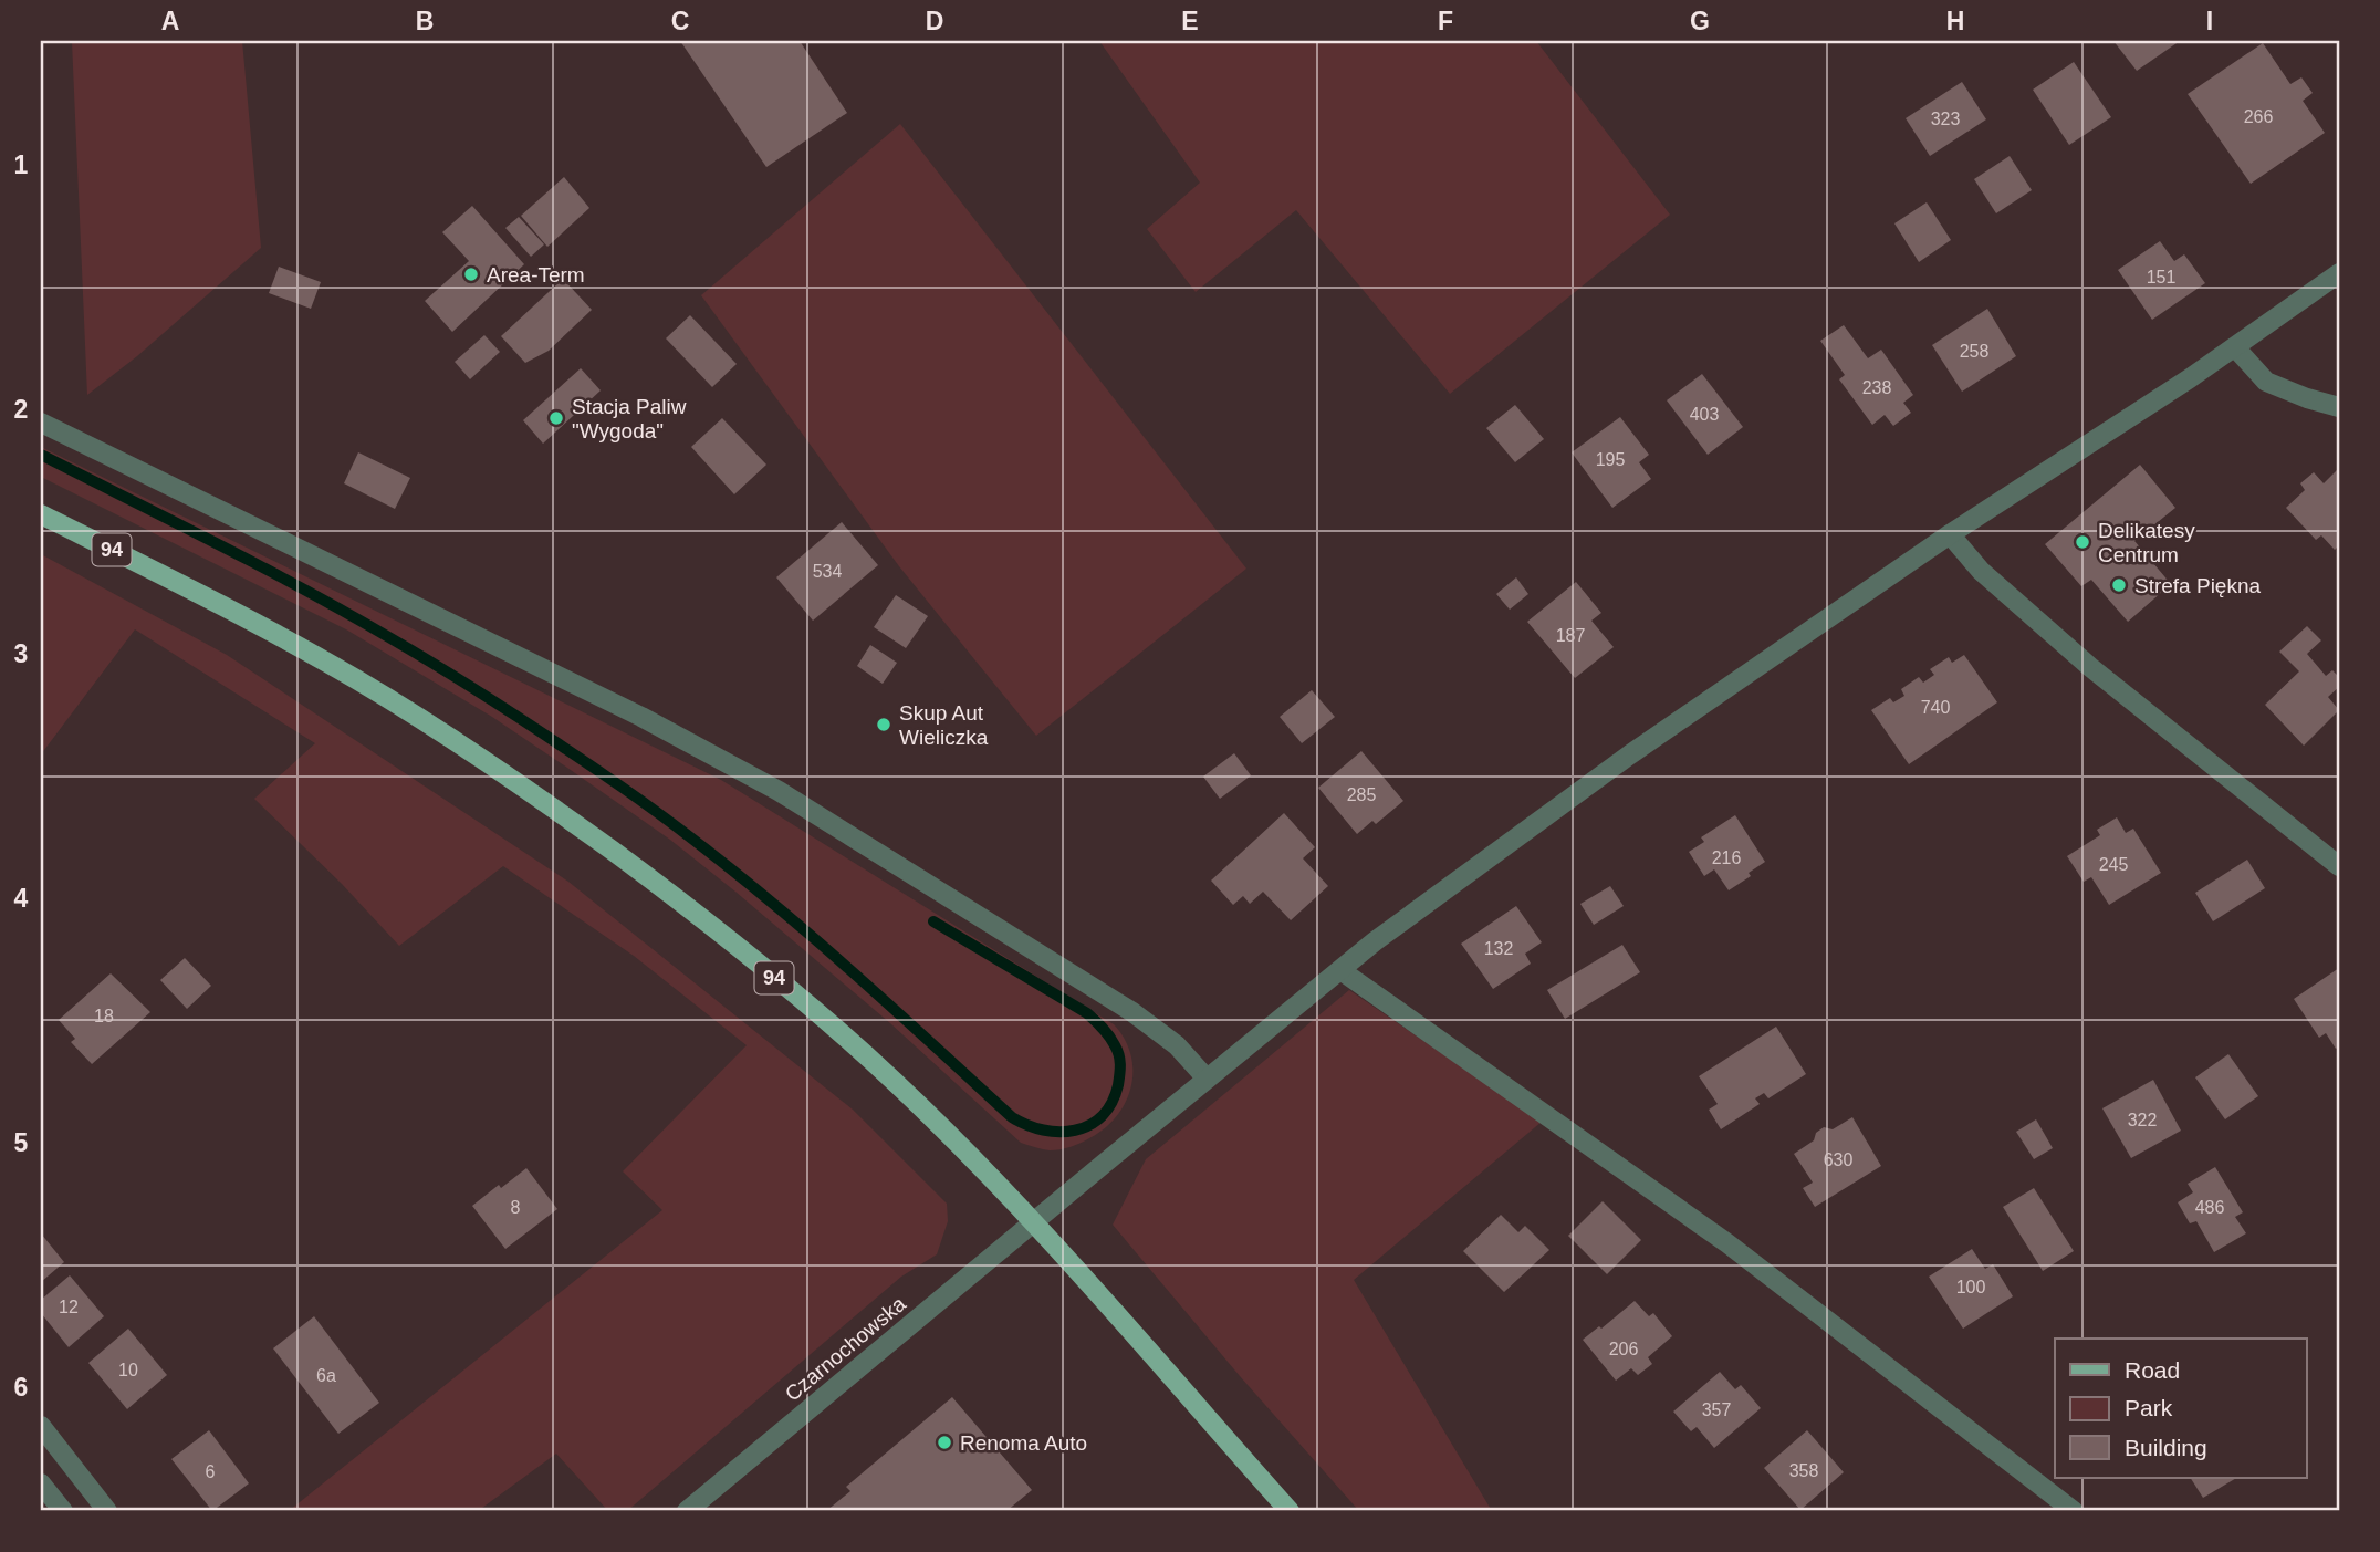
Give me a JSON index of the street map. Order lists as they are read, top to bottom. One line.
{"streets":{"main road":["94"],"street":["Czarnochowska"]},"crossings":[["94","Czarnochowska"]],"places":["Area-Term","Stacja Paliw \"Wygoda\"","Delikatesy Centrum","Strefa Piękna","Skup Aut Wieliczka","Renoma Auto"],"house_numbers":["266","323","151","258","238","403","195","534","187","740","285","216","245","132","18","322","630","8","486","100","12","206","10","6a","357","358","6"],"legend":["Road","Park","Building"],"grid":{"columns":["A","B","C","D","E","F","G","H","I"],"rows":["1","2","3","4","5","6"]}}
